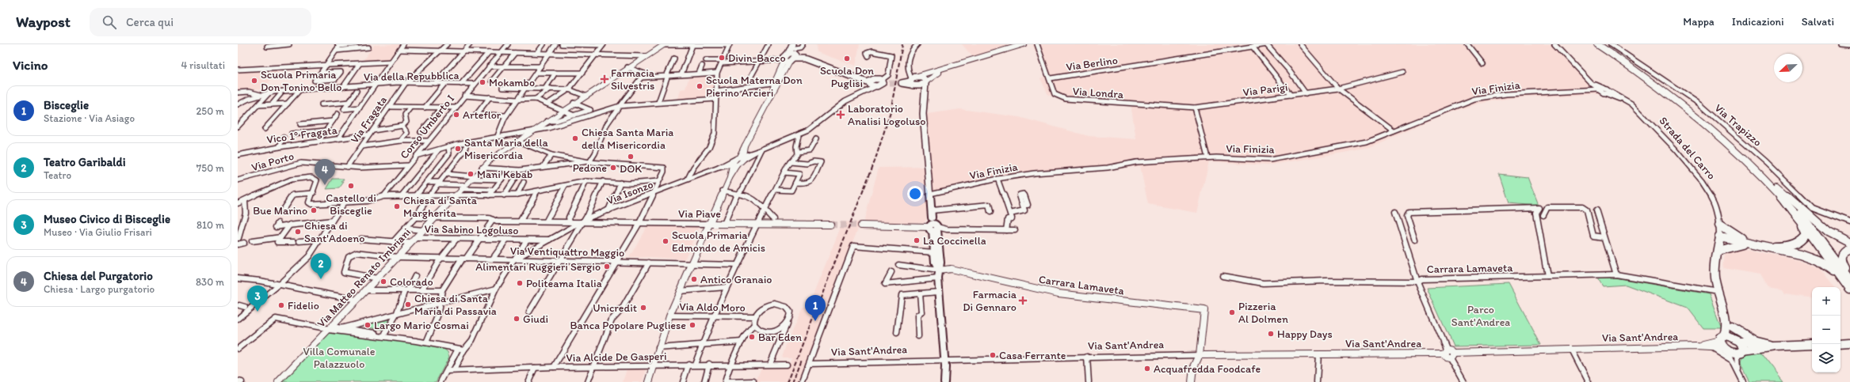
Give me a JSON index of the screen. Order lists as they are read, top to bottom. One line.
{"streets":{"main road":["Strada del Carro","Via Sant'Andrea"],"street":["Via Berlino","Via della Repubblica","Via Finizia","Via Parigi","Via Londra","Via Fragata","Via Trapizzo","Corso Umberto I","Vico 1º Fragata","Via Porto","Via Isonzo","Via Piave","Via Sabino Logoluso","Via Ventiquattro Maggio","Carrara Lamaveta","Via Matteo Renato Imbriani","Via Aldo Moro","Via Alcide De Gasperi"]},"crossings":[["Via Berlino","Via Londra"],["Via della Repubblica","Via Fragata"],["Via della Repubblica","Corso Umberto I"],["Via Finizia","Strada del Carro"],["Via Parigi","Via Londra"],["Via Fragata","Vico 1º Fragata"],["Via Fragata","Via Porto"],["Corso Umberto I","Via Porto"],["Strada del Carro","Carrara Lamaveta"],["Strada del Carro","Via Sant'Andrea"],["Via Isonzo","Via Piave"],["Via Isonzo","Via Sabino Logoluso"],["Via Isonzo","Via Ventiquattro Maggio"],["Via Piave","Via Matteo Renato Imbriani"],["Via Sabino Logoluso","Via Matteo Renato Imbriani"],["Via Ventiquattro Maggio","Via Matteo Renato Imbriani"],["Carrara Lamaveta","Via Sant'Andrea"]],"parks":["Parco Sant'Andrea","Villa Comunale Palazzuolo"],"places":{"other":["Divin_Bacco","Scuola Don Puglisi","Scuola Primaria Don Tonino Bello","Mokambo","Scuola Materna Don Pierino Arcieri","Arteflor","Chiesa Santa Maria della Misericordia","Santa Maria della Misericordia","DOK","Pedone","Mani Kebab","Castello di Bisceglie","Chiesa di Santa Margherita","Bue Marino","Chiesa di Sant'Adoeno","La Coccinella","Scuola Primaria Edmondo de Amicis","Alimentari Ruggieri Sergio","Antico Granaio","Colorado","Politeama Italia","Chiesa di Santa Maria di Passavia","Fidelio","Unicredit","Pizzeria Al Dolmen","Giudi","Largo Mario Cosmai","Banca Popolare Pugliese","Happy Days","Bar Eden","Casa Ferrante","Acquafredda Foodcafe"],"health":["Farmacia Silvestris","Laboratorio Analisi Logoluso","Farmacia Di Gennaro"]},"north":"bottom left","page":{"header":"Waypost","search":"Cerca qui","nav":["Mappa","Indicazioni","Salvati"],"heading":["Vicino","4 risultati"],"list":[{"mark":"1","name":"Bisceglie","note":"Stazione · Via Asiago","value":"250 m"},{"mark":"2","name":"Teatro Garibaldi","note":"Teatro","value":"750 m"},{"mark":"3","name":"Museo Civico di Bisceglie","note":"Museo · Via Giulio Frisari","value":"810 m"},{"mark":"4","name":"Chiesa del Purgatorio","note":"Chiesa · Largo purgatorio","value":"830 m"}],"pins":["4","2","3","1"],"map_buttons":["+","−"]}}
